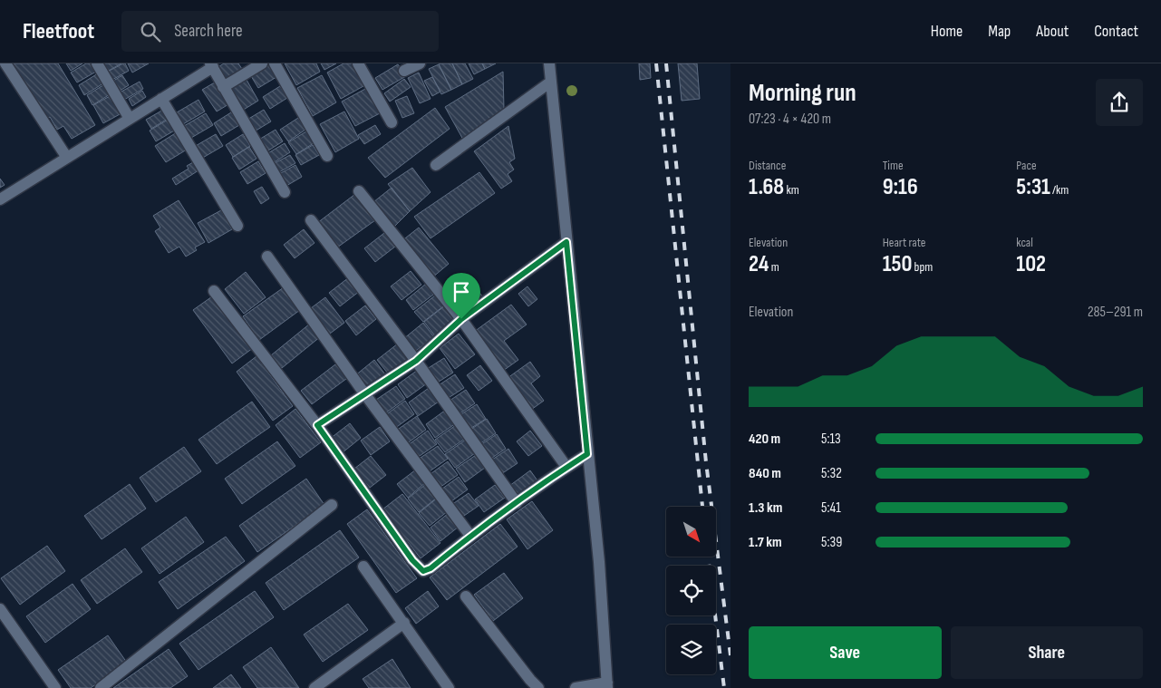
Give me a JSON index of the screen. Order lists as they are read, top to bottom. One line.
{"north":"bottom right","page":{"header":"Fleetfoot","search":"Search here","nav":["Home","Map","About","Contact"],"heading":["Morning run","07:23 · 4 × 420 m"],"stats":[["Distance","1.68 km"],["Time","9:16"],["Pace","5:31 /km"],["Elevation","24 m"],["Heart rate","150 bpm"],["kcal","102"]],"chart":["Elevation","285–291 m"],"list":[{"name":"420 m","note":"5:13"},{"name":"840 m","note":"5:32"},{"name":"1.3 km","note":"5:41"},{"name":"1.7 km","note":"5:39"}],"buttons":["Save","Share"]}}
